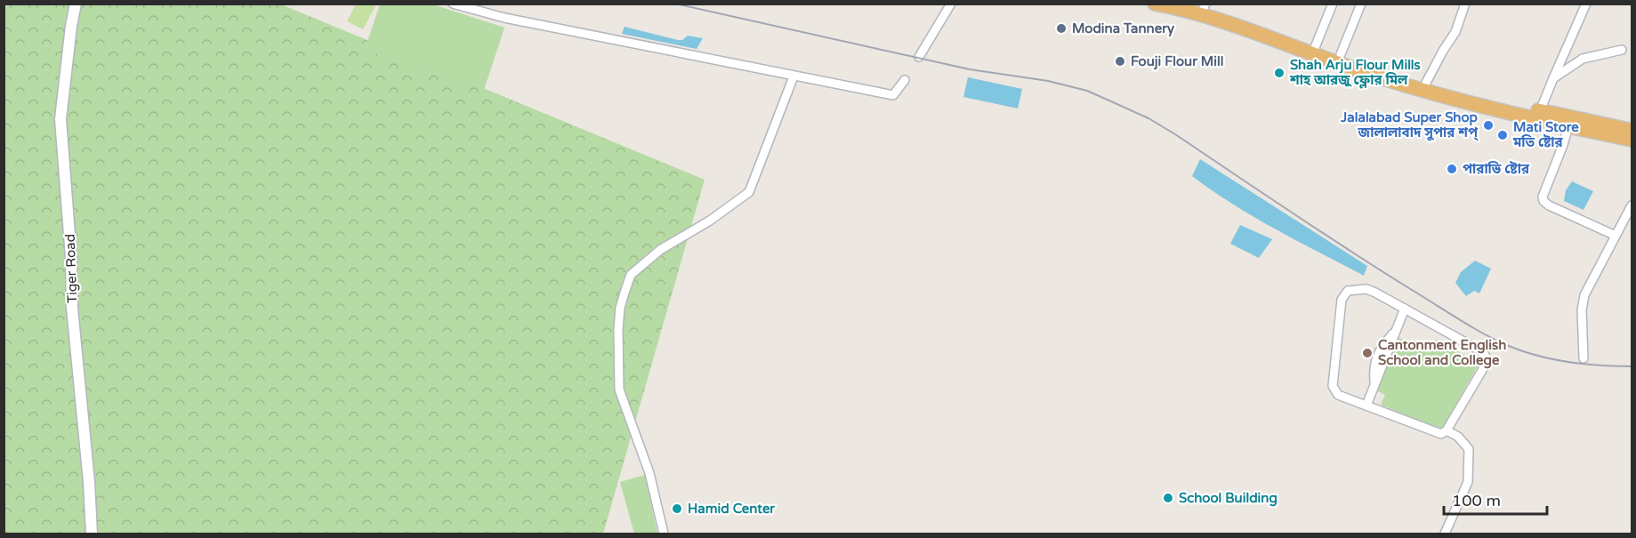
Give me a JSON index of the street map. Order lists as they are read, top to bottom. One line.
{"streets":{"street":["Tiger Road"]},"places":["Modina Tannery","Fouji Flour Mill","Shah Arju Flour Mills শাহ আরজু ফ্লোর মিল","Jalalabad Super Shop জালালাবাদ সুপার শপ্","Mati Store মতি ষ্টোর","পারাভি ষ্টোর","Cantonment English School and College","School Building","Hamid Center"],"scale_bar":"100 m"}
